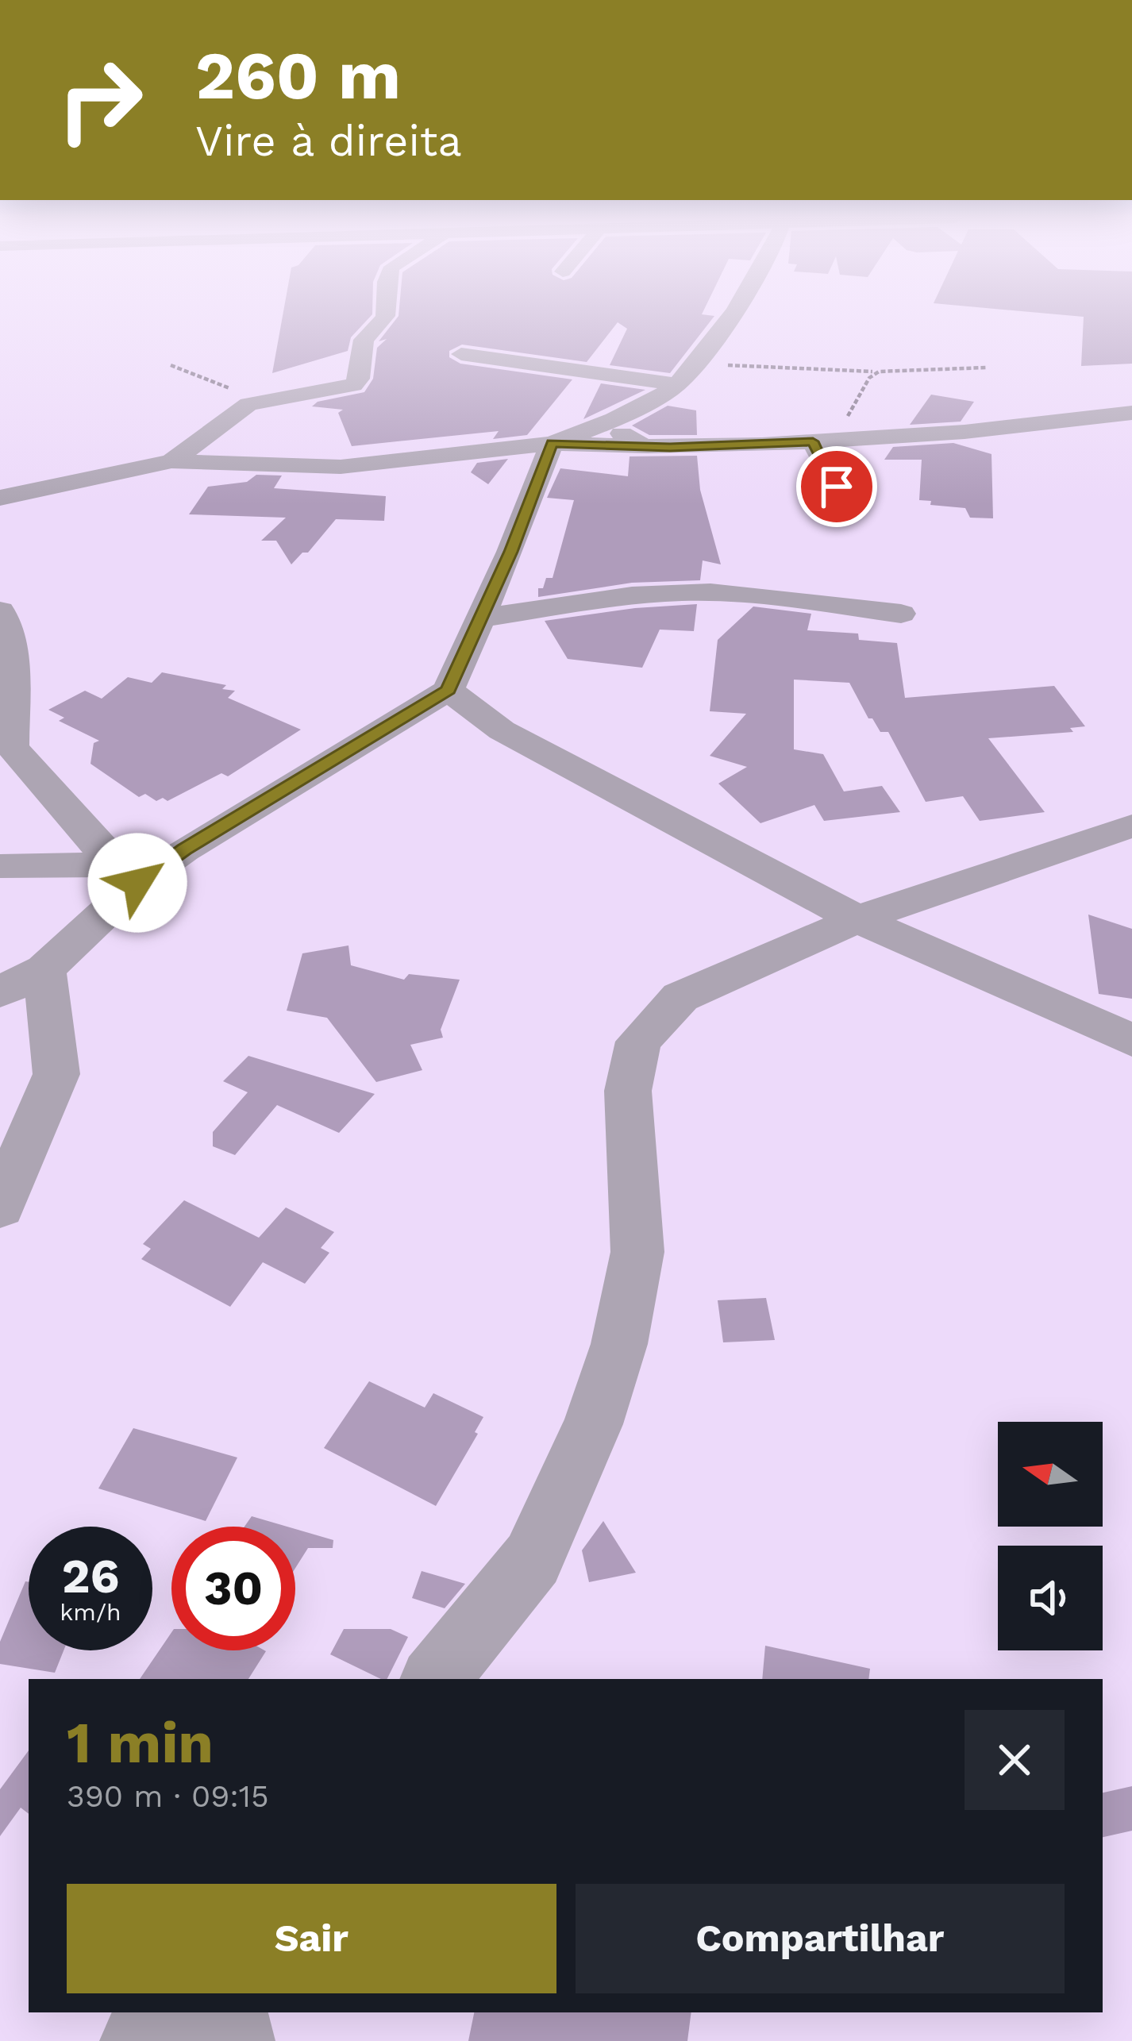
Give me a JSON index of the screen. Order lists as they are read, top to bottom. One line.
{"north":"left","page":{"turn":["260 m","Vire à direita"],"speed":"26 km/h","limit":"30","heading":["1 min","390 m · 09:15"],"buttons":["Sair","Compartilhar"]}}
